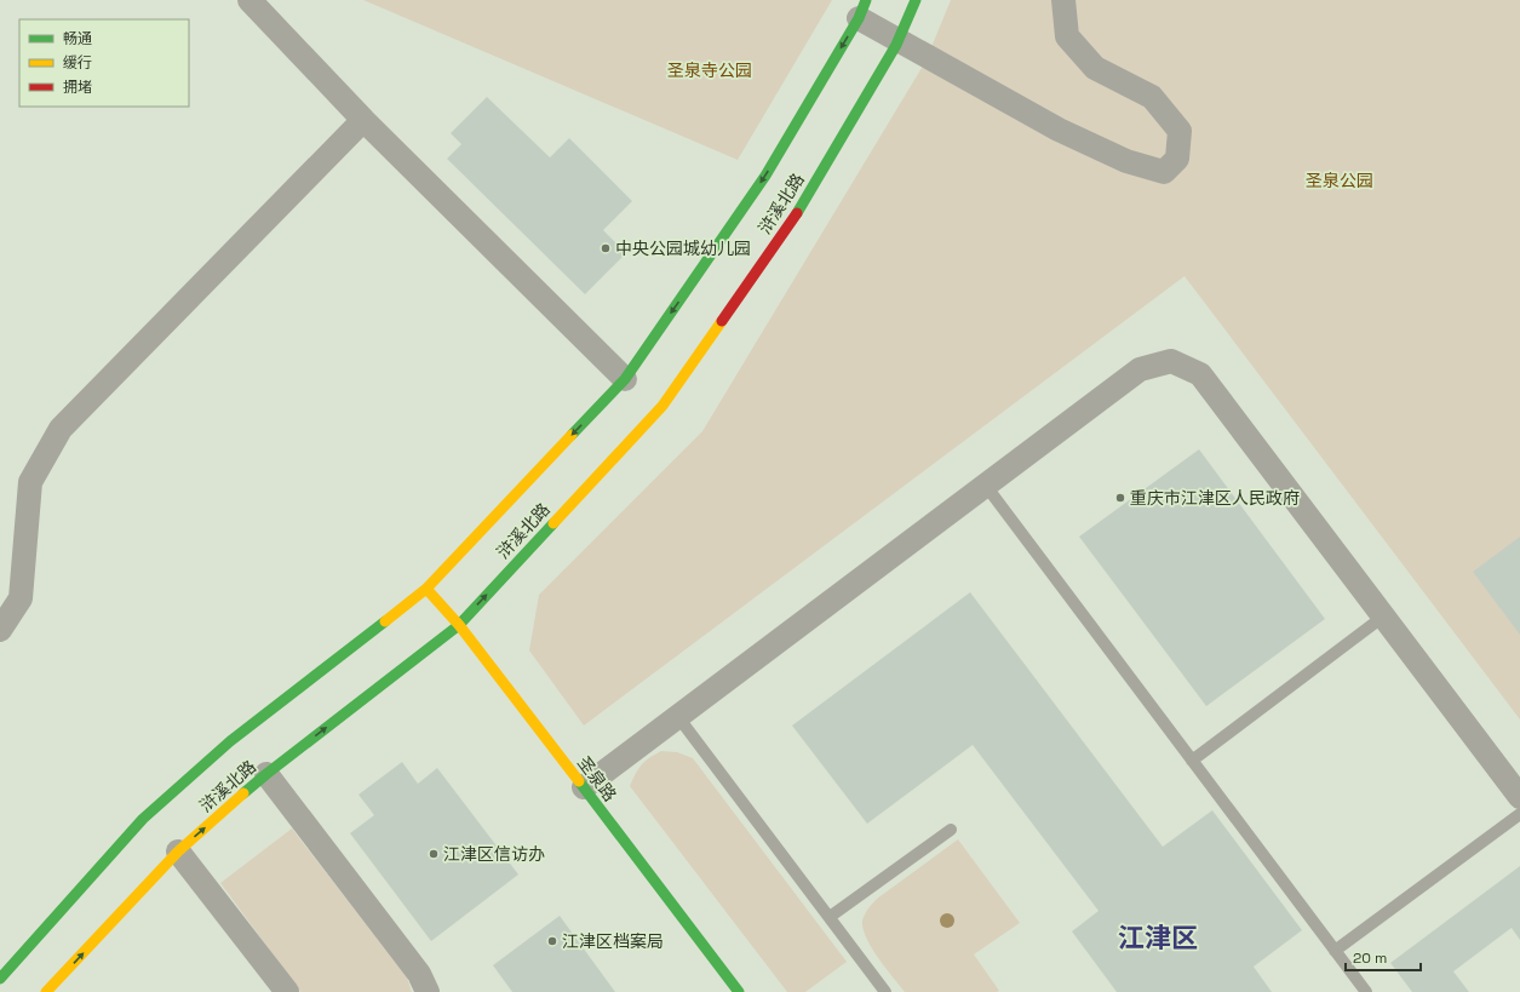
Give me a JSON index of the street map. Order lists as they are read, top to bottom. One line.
{"streets":{"main road":["浒溪北路","圣泉路"]},"crossings":[["浒溪北路","圣泉路"]],"districts":["江津区"],"parks":["圣泉寺公园","圣泉公园"],"places":["中央公园城幼儿园","重庆市江津区人民政府","江津区信访办","江津区档案局"],"legend":["畅通","缓行","拥堵"],"scale_bar":"20 m"}
